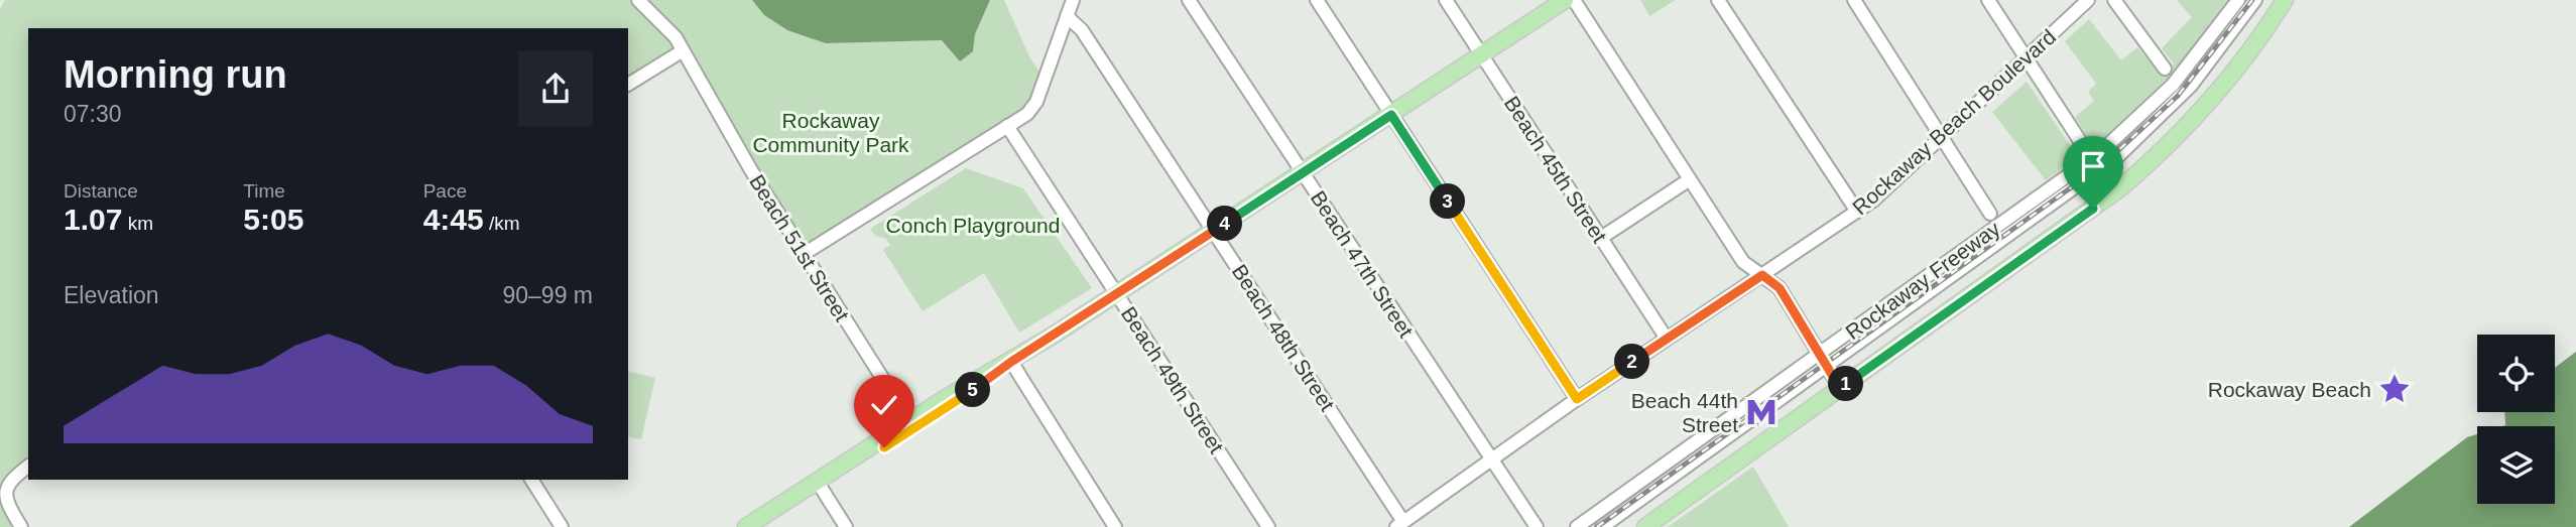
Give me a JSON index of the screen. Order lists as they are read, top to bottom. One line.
{"streets":{"street":["Rockaway Beach Boulevard","Beach 45th Street","Beach 51st Street","Beach 47th Street","Rockaway Freeway","Beach 48th Street","Beach 49th Street"]},"crossings":[["Rockaway Beach Boulevard","Beach 45th Street"],["Rockaway Beach Boulevard","Beach 47th Street"],["Rockaway Beach Boulevard","Beach 48th Street"]],"parks":["Rockaway Community Park","Conch Playground"],"places":{"place":["Rockaway Beach"],"metro station":["Beach 44th Street"]},"page":{"heading":["Morning run","07:30"],"stats":[["Distance","1.07 km"],["Time","5:05"],["Pace","4:45 /km"]],"pins":["3","4","2","1","5"],"chart":["Elevation","90–99 m"]}}
